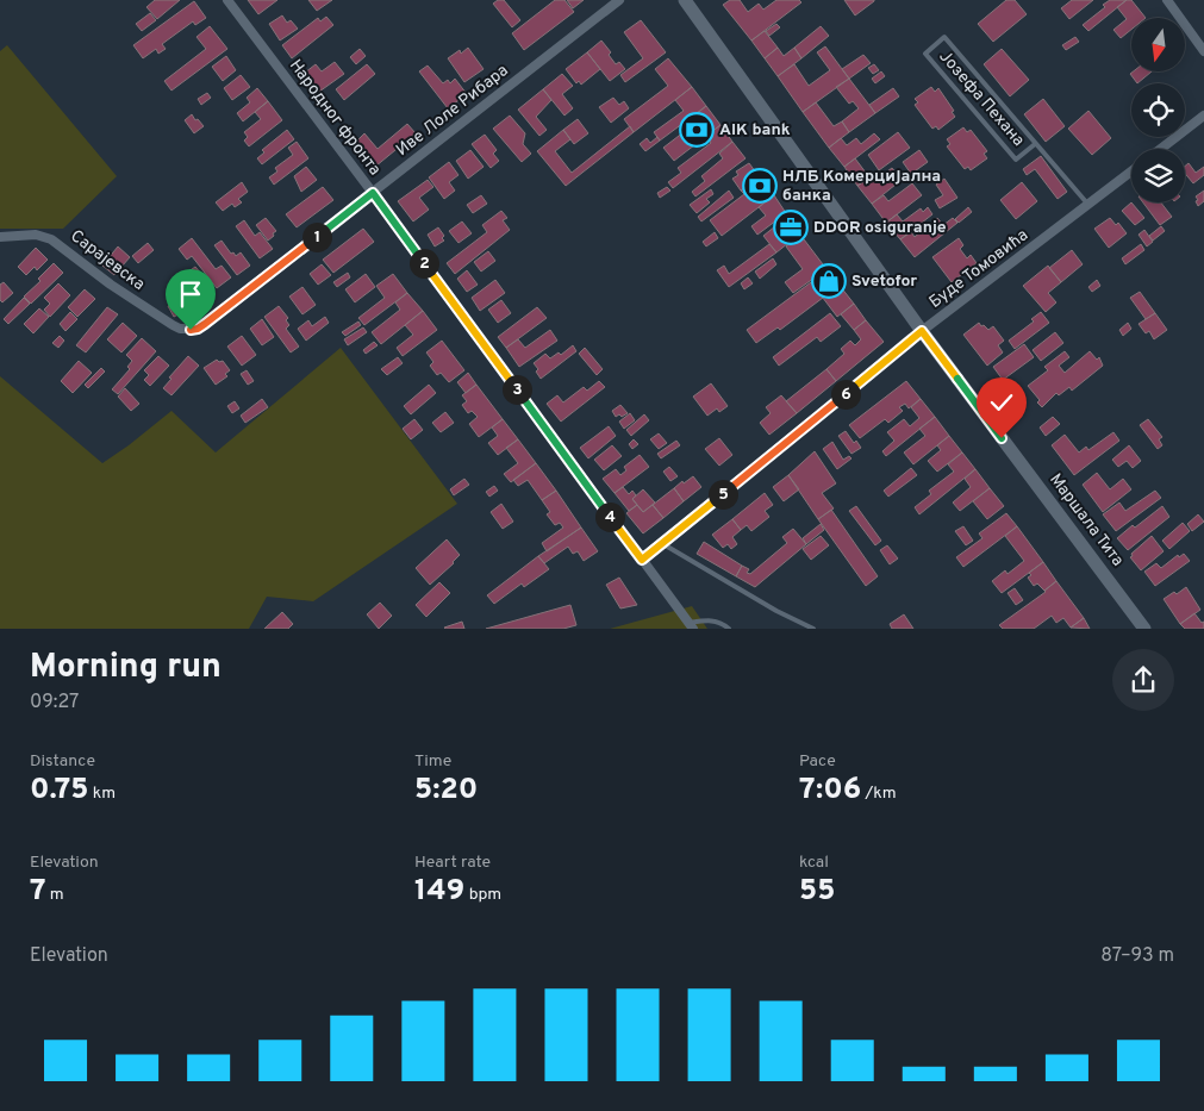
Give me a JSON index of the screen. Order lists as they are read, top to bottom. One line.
{"streets":{"street":["Иве Лоле Рибара","Народног фронта","Сарајевска","Буде Томовића","Маршала Тита"],"lane":["Јозефа Пехана"]},"crossings":[["Јозефа Пехана","Буде Томовића"],["Иве Лоле Рибара","Народног фронта"],["Иве Лоле Рибара","Сарајевска"],["Народног фронта","Буде Томовића"],["Буде Томовића","Маршала Тита"]],"places":{"bank":["AIK bank","НЛБ Комерцијална банка"],"office":["DDOR osiguranje"],"shop":["Svetofor"]},"north":"bottom","page":{"pins":["1","2","3","6","5","4"],"heading":["Morning run","09:27"],"stats":[["Distance","0.75 km"],["Time","5:20"],["Pace","7:06 /km"],["Elevation","7 m"],["Heart rate","149 bpm"],["kcal","55"]],"chart":["Elevation","87–93 m"]}}
